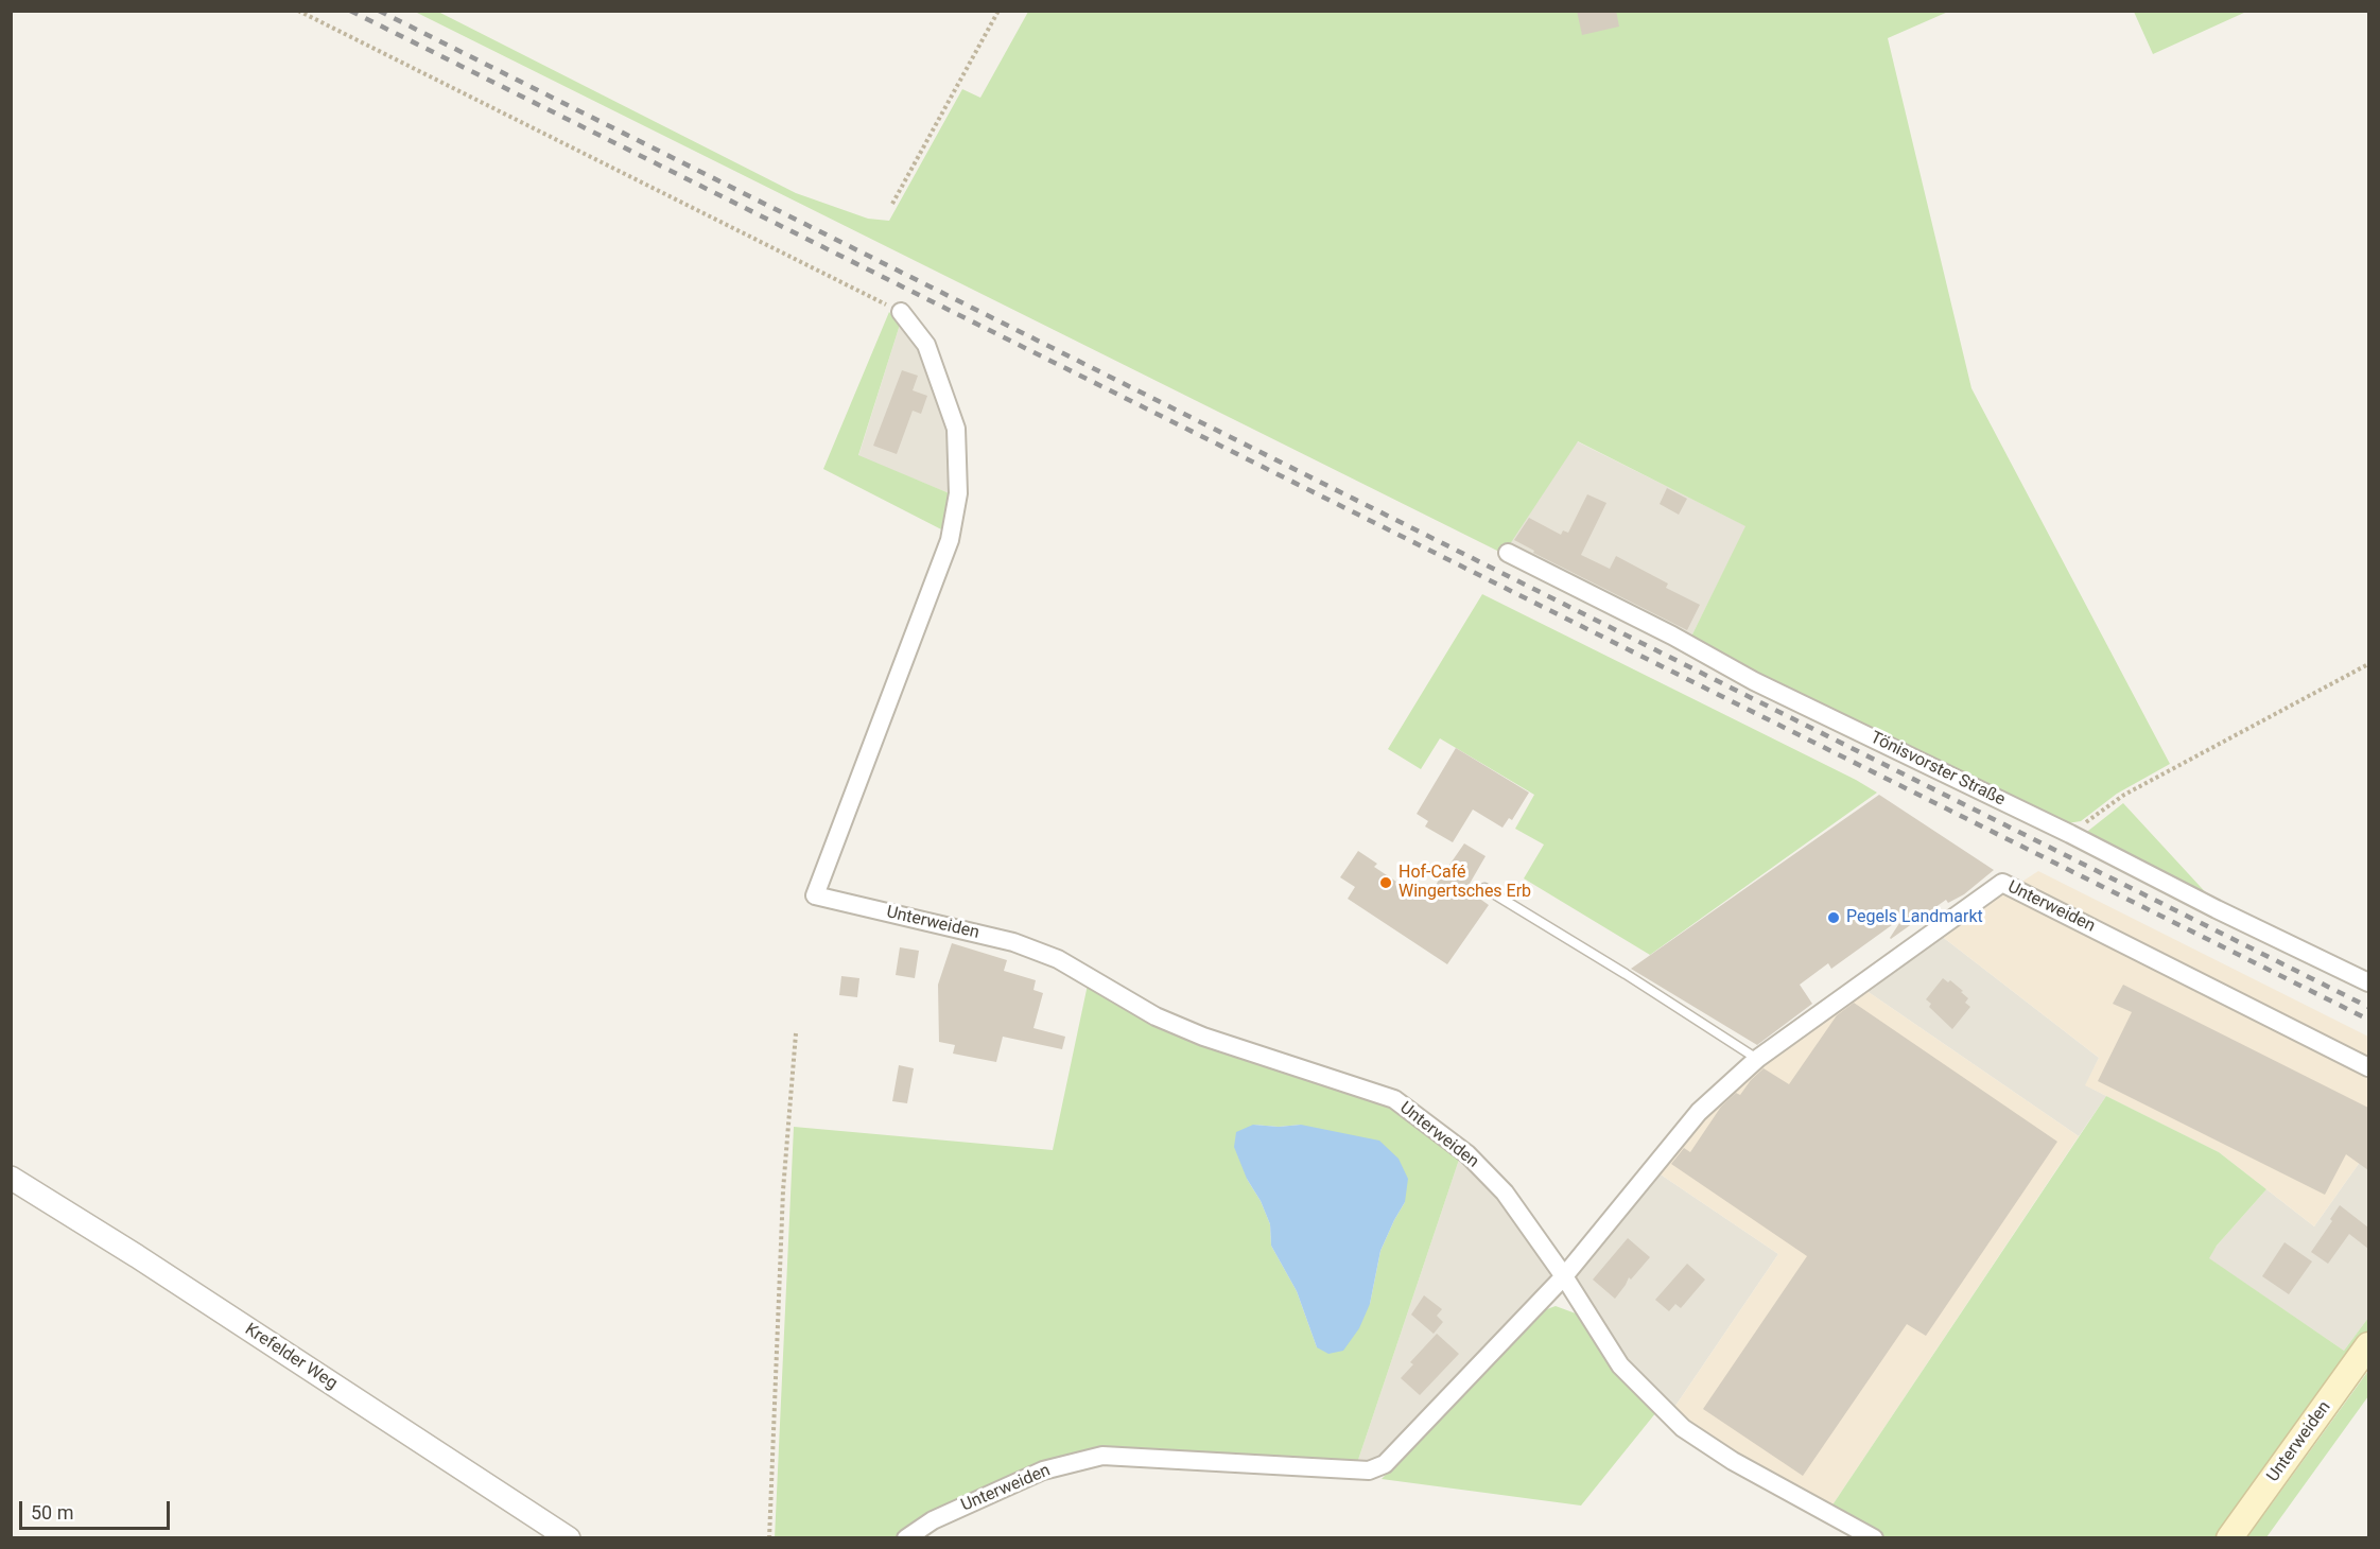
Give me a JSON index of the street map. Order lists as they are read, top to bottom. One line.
{"streets":{"main road":["Unterweiden"],"street":["Tönisvorster Straße","Krefelder Weg"]},"places":["Hof-Café Wingertsches Erb","Pegels Landmarkt"],"scale_bar":"50 m"}
